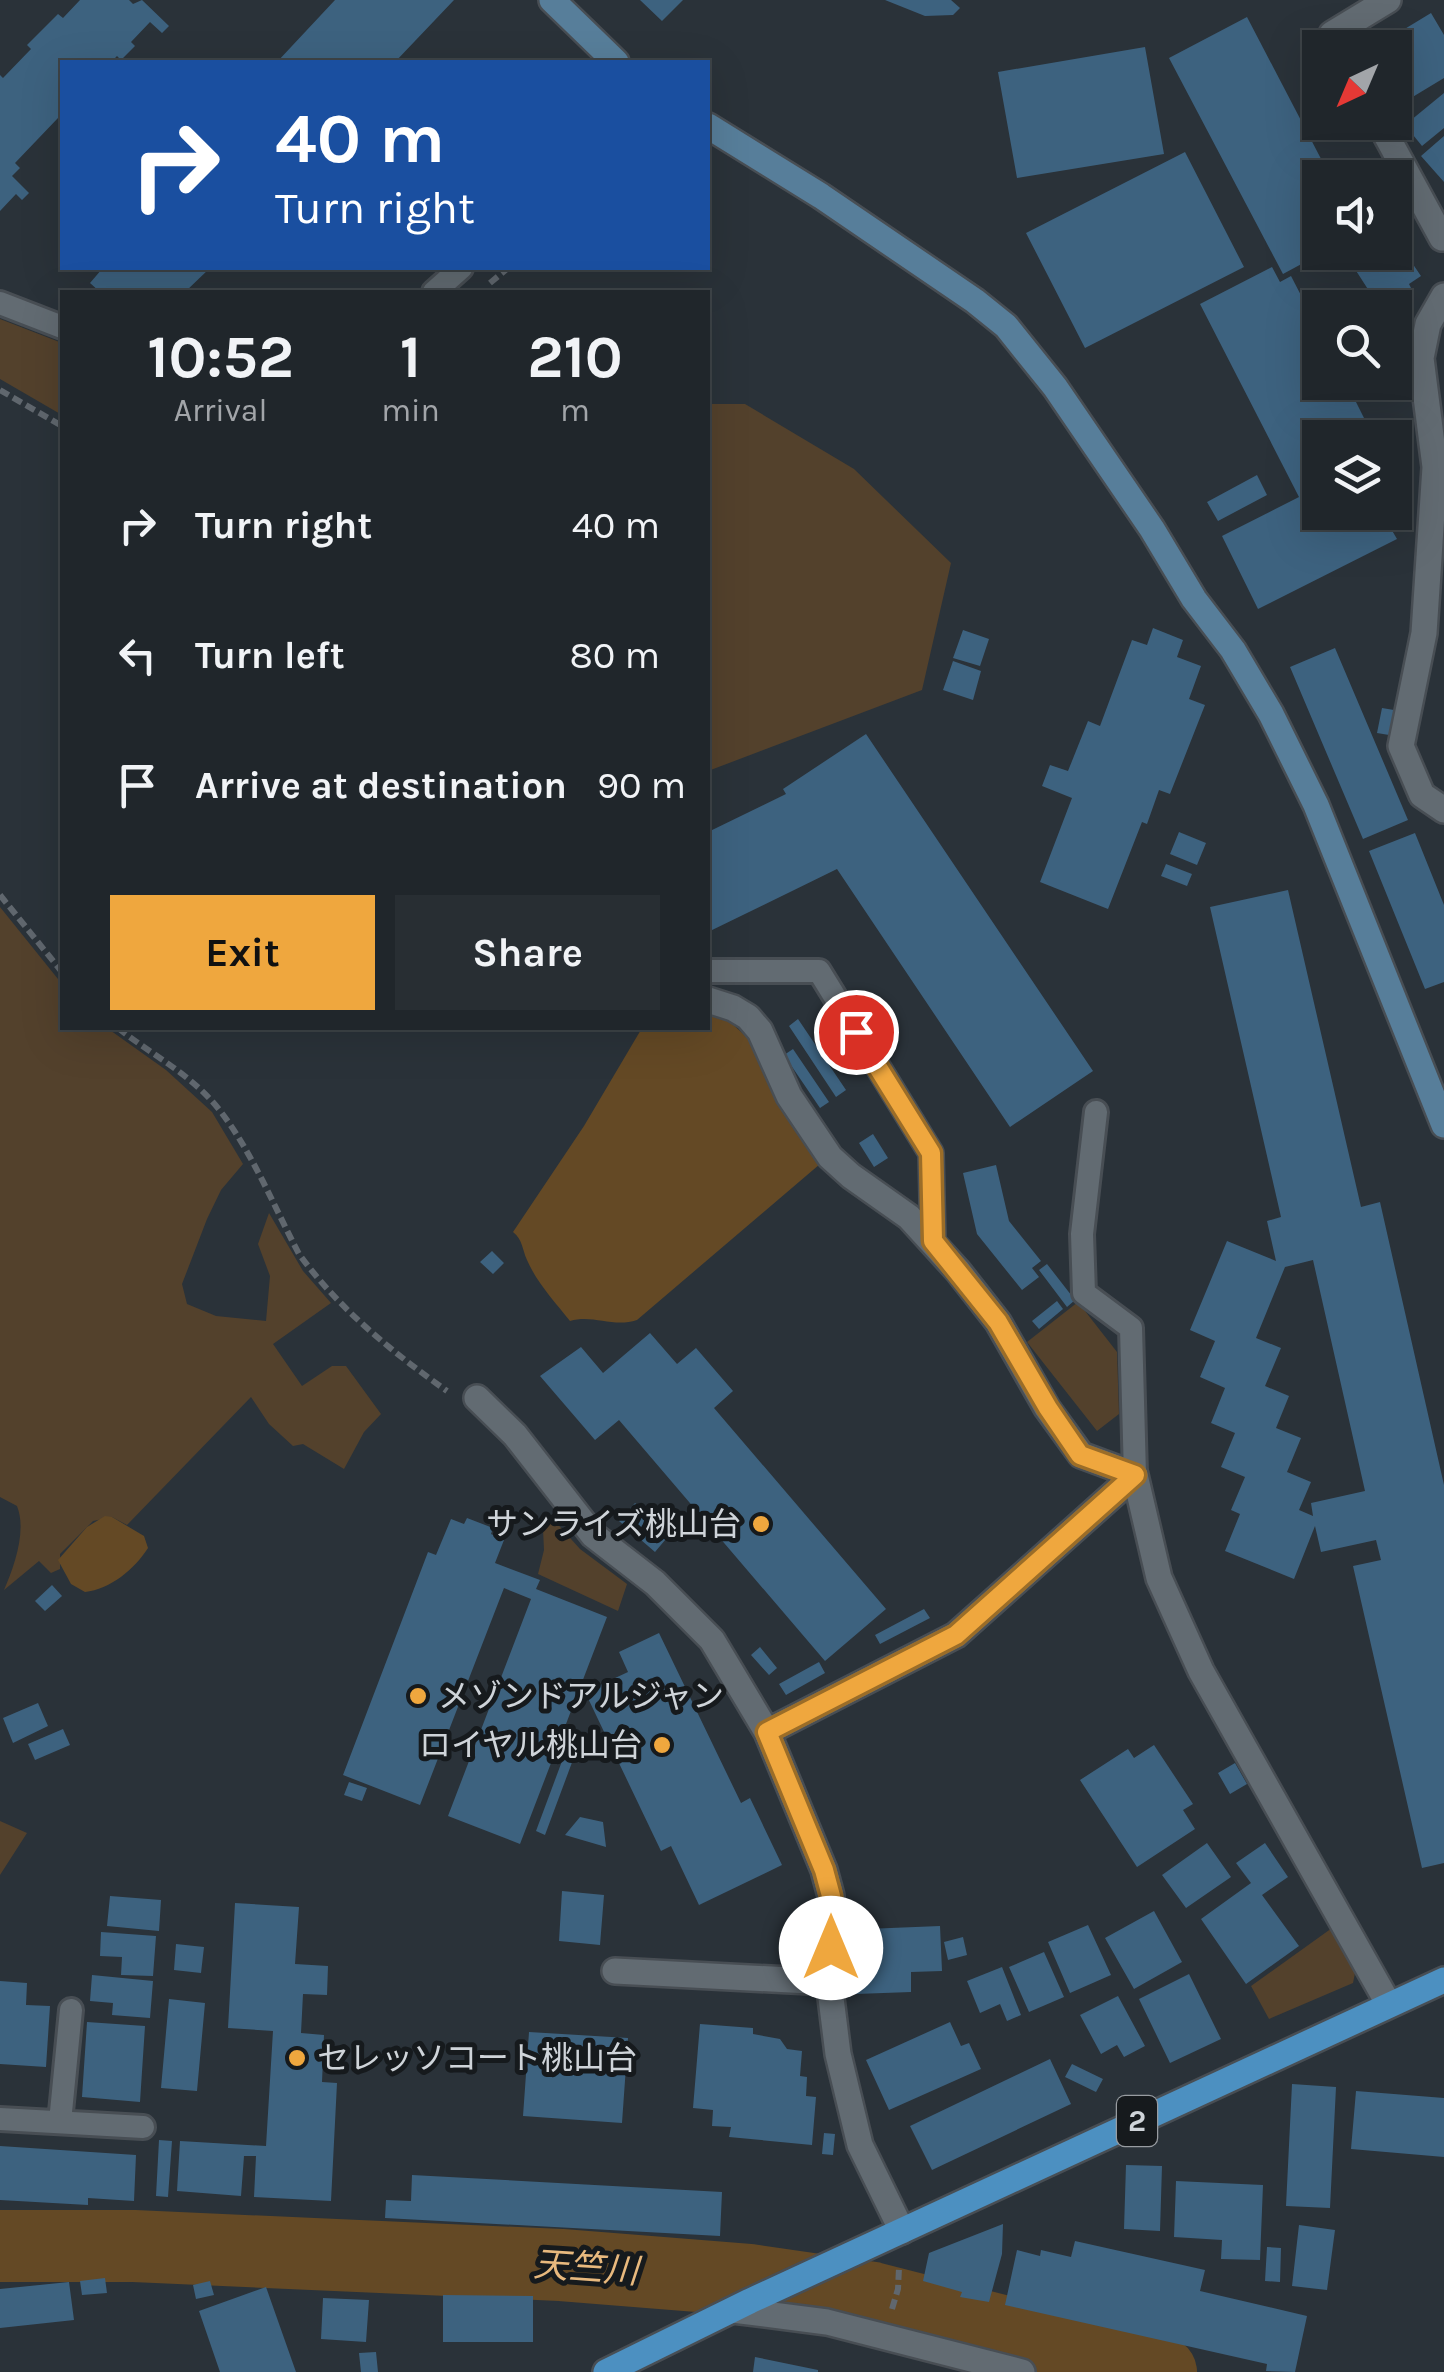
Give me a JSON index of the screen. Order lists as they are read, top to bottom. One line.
{"streets":{"main road":["2"]},"water":["天竺川"],"places":["サンライズ桃山台","メゾンドアルジャン","ロイヤル桃山台","セレッソコート桃山台"],"north":"bottom left","page":{"turn":["40 m","Turn right"],"eta":["10:52","Arrival","1","min","210","m"],"list":[{"name":"Turn right","value":"40 m"},{"name":"Turn left","value":"80 m"},{"name":"Arrive at destination","value":"90 m"}],"buttons":["Exit","Share"]}}
